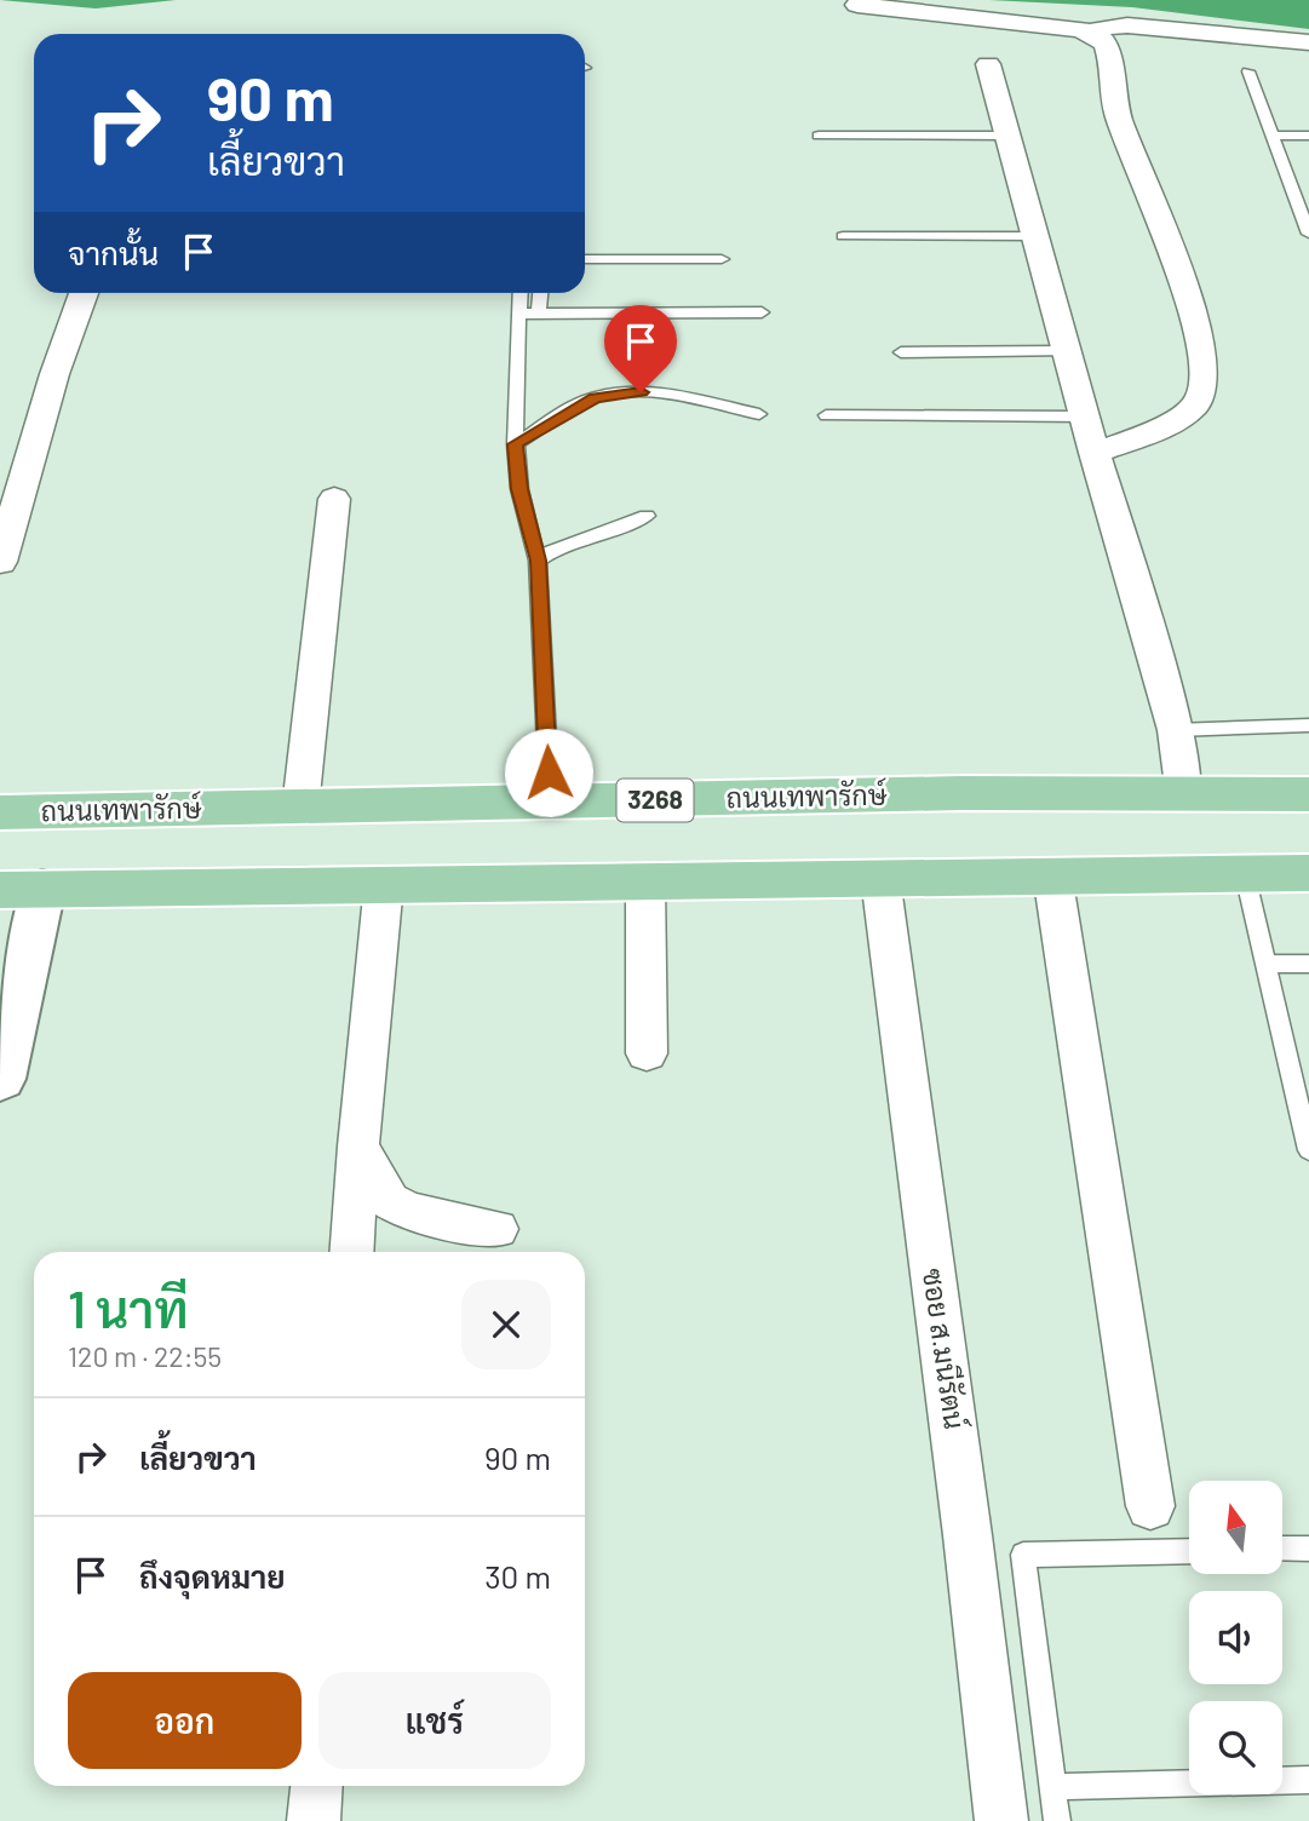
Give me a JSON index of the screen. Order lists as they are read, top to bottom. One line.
{"streets":{"main road":["ถนนเทพารักษ์","3268"],"street":["ซอย ส.มนีรัตน์"]},"north":"top","page":{"turn":["90 m","เลี้ยวขวา"],"then":"จากนั้น","heading":["1 นาที","120 m · 22:55"],"list":[{"name":"เลี้ยวขวา","value":"90 m"},{"name":"ถึงจุดหมาย","value":"30 m"}],"buttons":["ออก","แชร์"]}}
